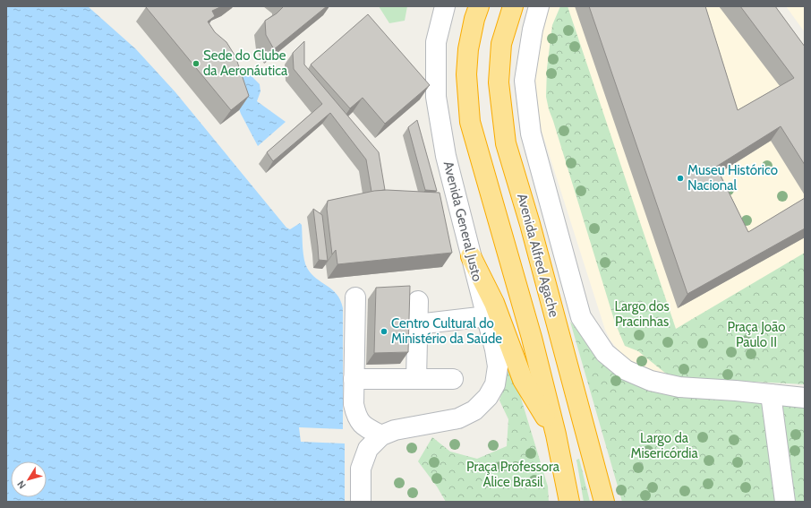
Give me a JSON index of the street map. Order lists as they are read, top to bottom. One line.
{"streets":{"highway":["Avenida Alfred Agache"],"street":["Avenida General Justo"]},"parks":["Largo dos Pracinhas","Praça João Paulo II","Largo da Misericórdia","Praça Professora Alice Brasil"],"places":["Sede do Clube da Aeronáutica","Museu Histórico Nacional","Centro Cultural do Ministério da Saúde"],"north":"bottom left"}
